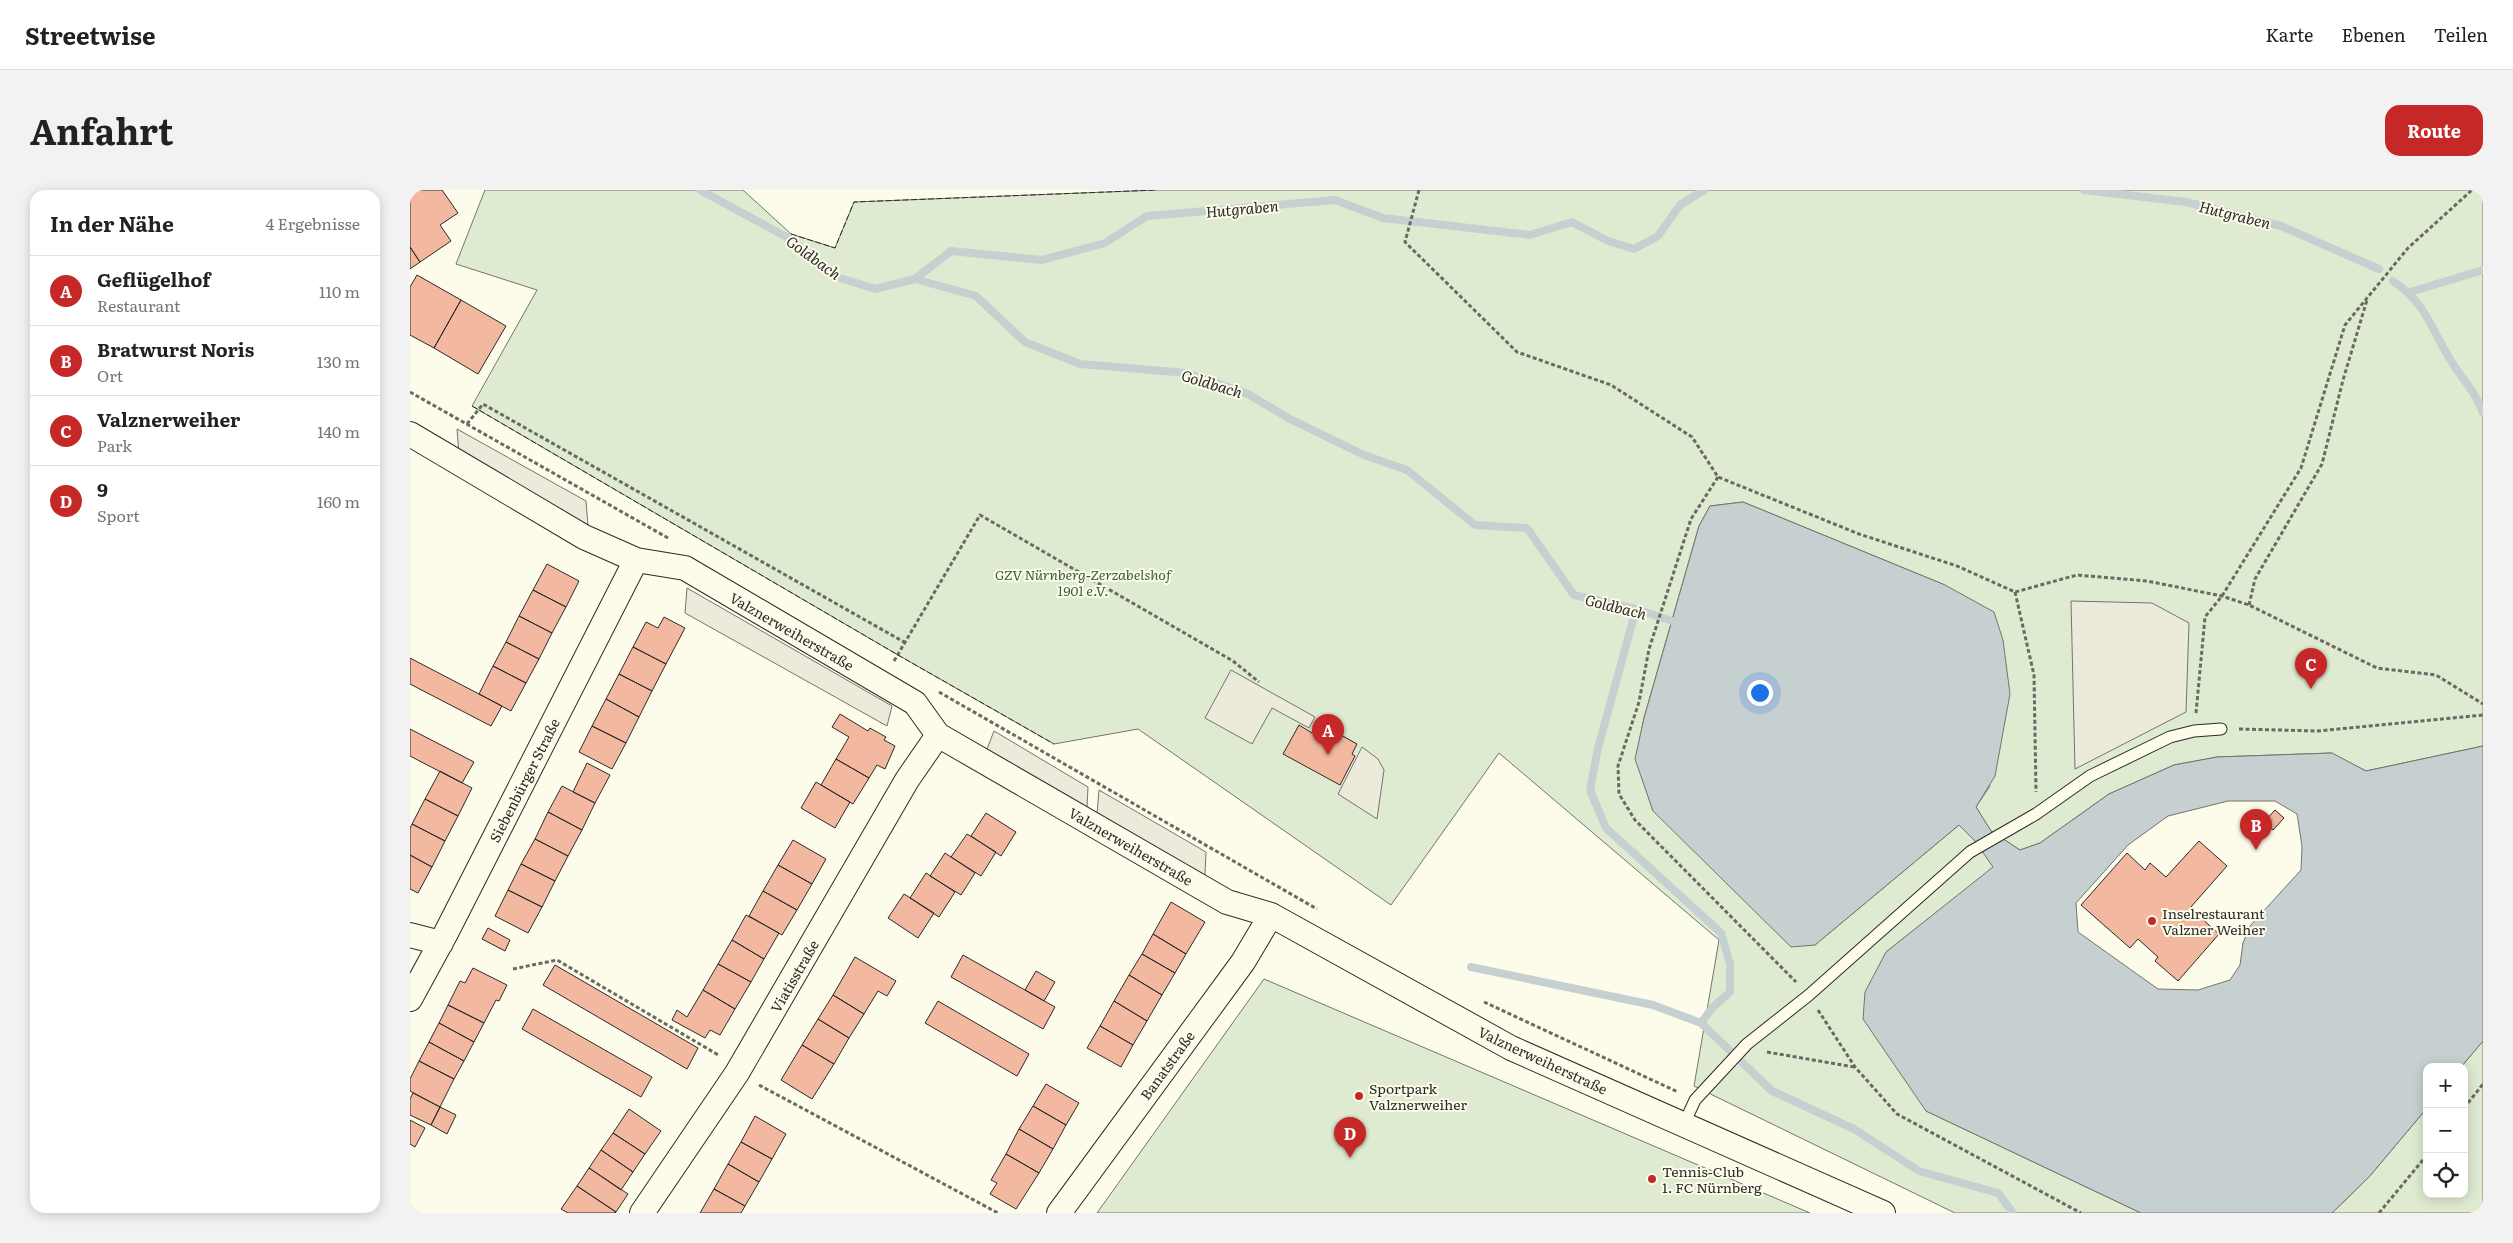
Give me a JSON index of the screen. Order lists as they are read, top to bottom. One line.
{"streets":{"street":["Valznerweiherstraße","Siebenbürger Straße","Viatisstraße","Banatstraße"]},"crossings":[["Valznerweiherstraße","Siebenbürger Straße"],["Valznerweiherstraße","Viatisstraße"],["Valznerweiherstraße","Banatstraße"]],"water":["Hutgraben","Goldbach"],"parks":["GZV Nürnberg-Zerzabelshof 1901 e.V."],"places":["Inselrestaurant Valzner Weiher","Sportpark Valznerweiher","Tennis-Club 1. FC Nürnberg"],"page":{"header":"Streetwise","nav":["Karte","Ebenen","Teilen"],"title":"Anfahrt","buttons":"Route","heading":["In der Nähe","4 Ergebnisse"],"list":[{"mark":"A","name":"Geflügelhof","note":"Restaurant","value":"110 m"},{"mark":"B","name":"Bratwurst Noris","note":"Ort","value":"130 m"},{"mark":"C","name":"Valznerweiher","note":"Park","value":"140 m"},{"mark":"D","name":"9","note":"Sport","value":"160 m"}],"pins":["C","A","B","D"],"map_buttons":["+","−"]}}
